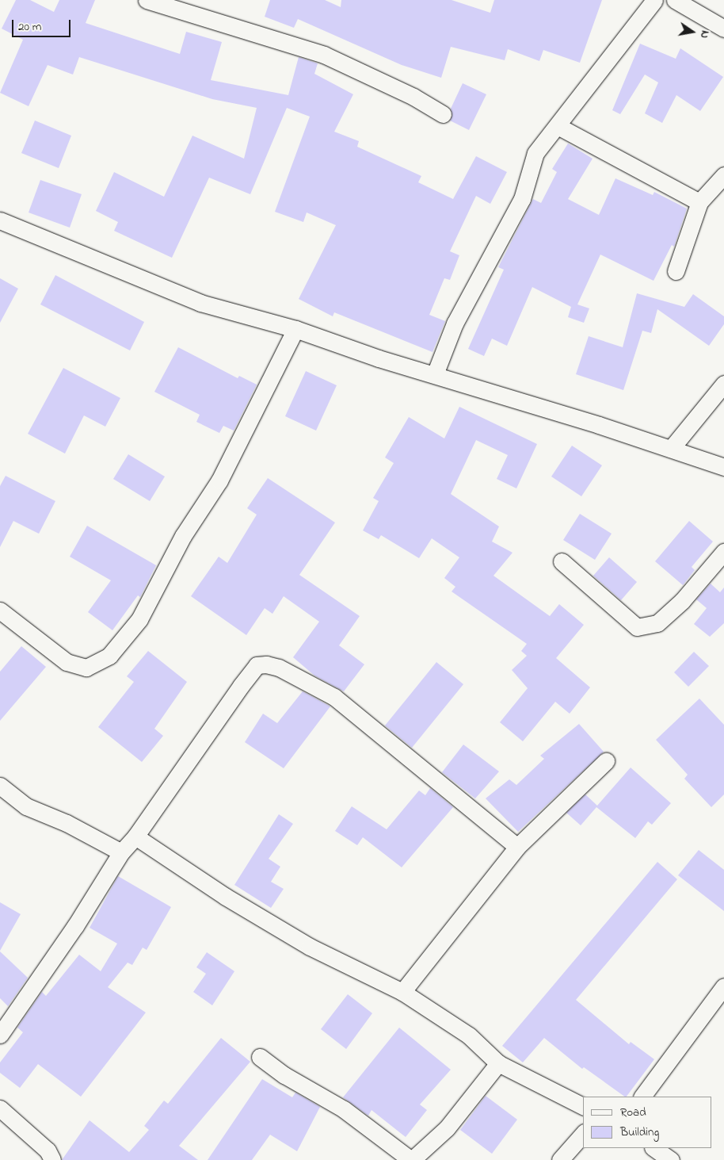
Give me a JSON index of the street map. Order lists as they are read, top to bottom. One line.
{"legend":["Road","Building"],"scale_bar":"20 m","north":"right"}
